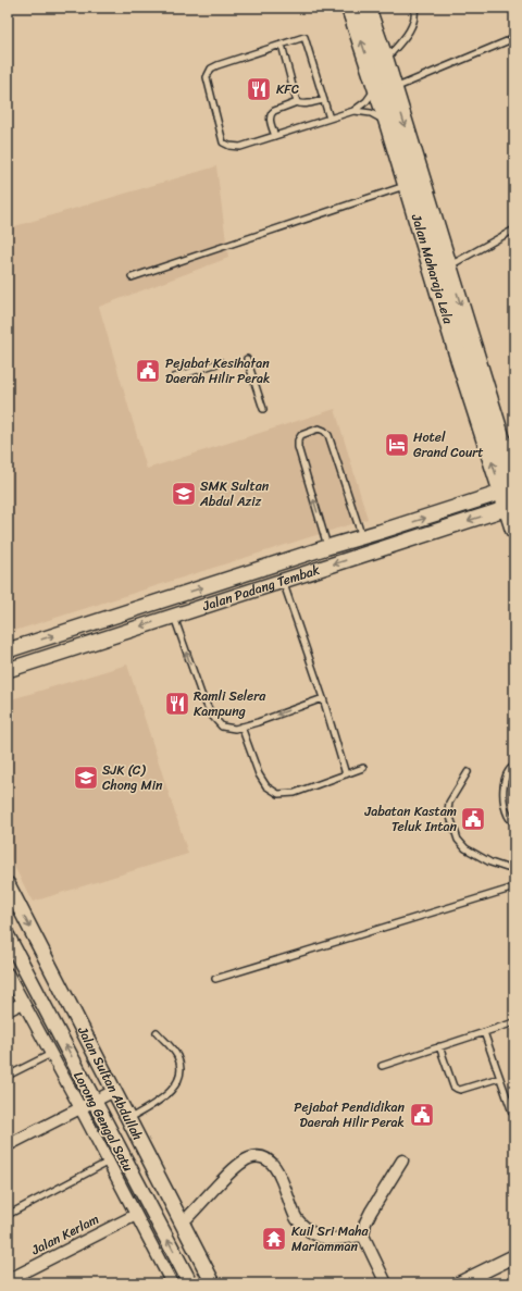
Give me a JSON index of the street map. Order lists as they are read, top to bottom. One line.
{"streets":{"highway":["Jalan Maharaja Lela"],"main road":["Jalan Padang Tembak","Jalan Sultan Abdullah"],"street":["Lorong Gengal Satu","Jalan Kerlam"]},"crossings":[["Jalan Maharaja Lela","Jalan Padang Tembak"],["Lorong Gengal Satu","Jalan Kerlam"]],"places":{"restaurant":["KFC","Ramli Selera Kampung"],"public building":["Pejabat Kesihatan Daerah Hilir Perak","Jabatan Kastam Teluk Intan","Pejabat Pendidikan Daerah Hilir Perak"],"hotel":["Hotel Grand Court"],"school or university":["SMK Sultan Abdul Aziz","SJK (C) Chong Min"],"temple":["Kuil Sri Maha Mariamman"]}}
